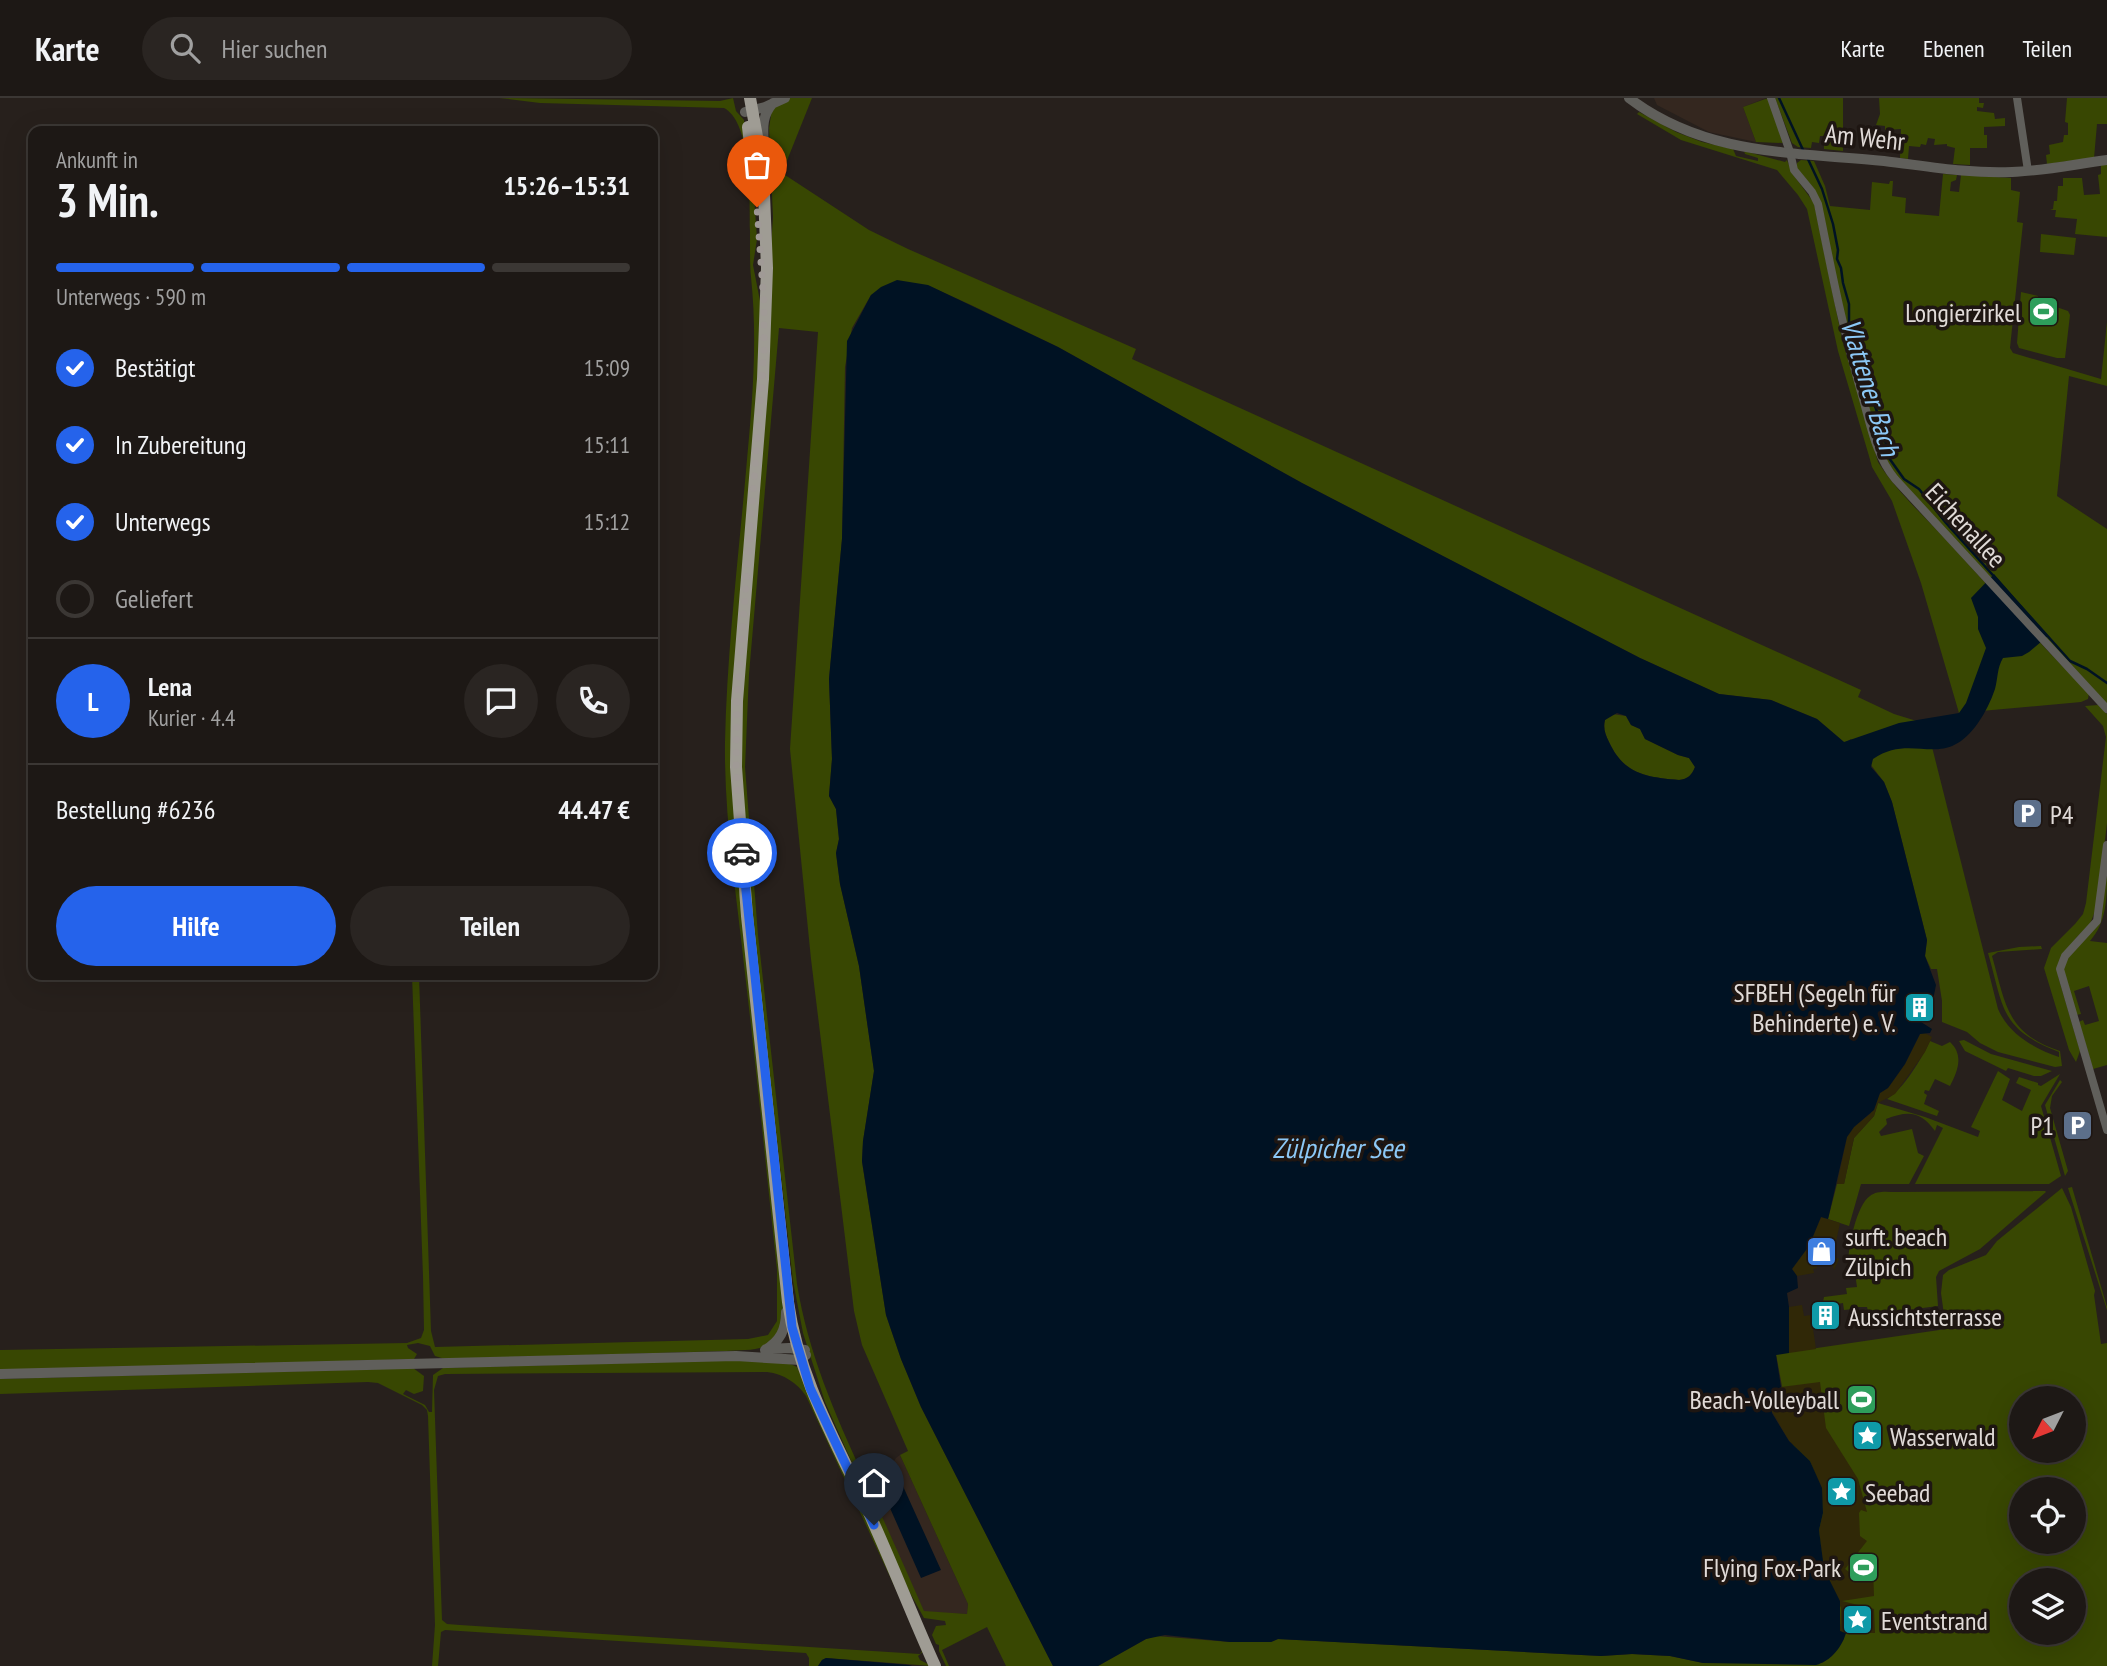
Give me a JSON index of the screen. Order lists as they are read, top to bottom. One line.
{"streets":{"street":["Am Wehr","Eichenallee"]},"crossings":[["Am Wehr","Eichenallee"]],"water":["Vlattener Bach","Zülpicher See"],"places":{"sports":["Longierzirkel","Beach-Volleyball","Flying Fox-Park"],"parking":["P4","P1"],"building":["SFBEH (Segeln für Behinderte) e. V.","Aussichtsterrasse"],"shop":["surft. beach Zülpich"],"place":["Wasserwald","Seebad","Eventstrand"]},"north":"bottom left","page":{"header":"Karte","search":"Hier suchen","nav":["Karte","Ebenen","Teilen"],"heading":["3 Min.","Ankunft in","15:26–15:31"],"panel":["Lena","Kurier · 4.4","Bestellung #6236","44.47 €"],"bar":"Unterwegs · 590 m","list":[["Bestätigt","15:09"],["In Zubereitung","15:11"],["Unterwegs","15:12"],"Geliefert"],"round":"L","buttons":["Hilfe","Teilen"]}}
